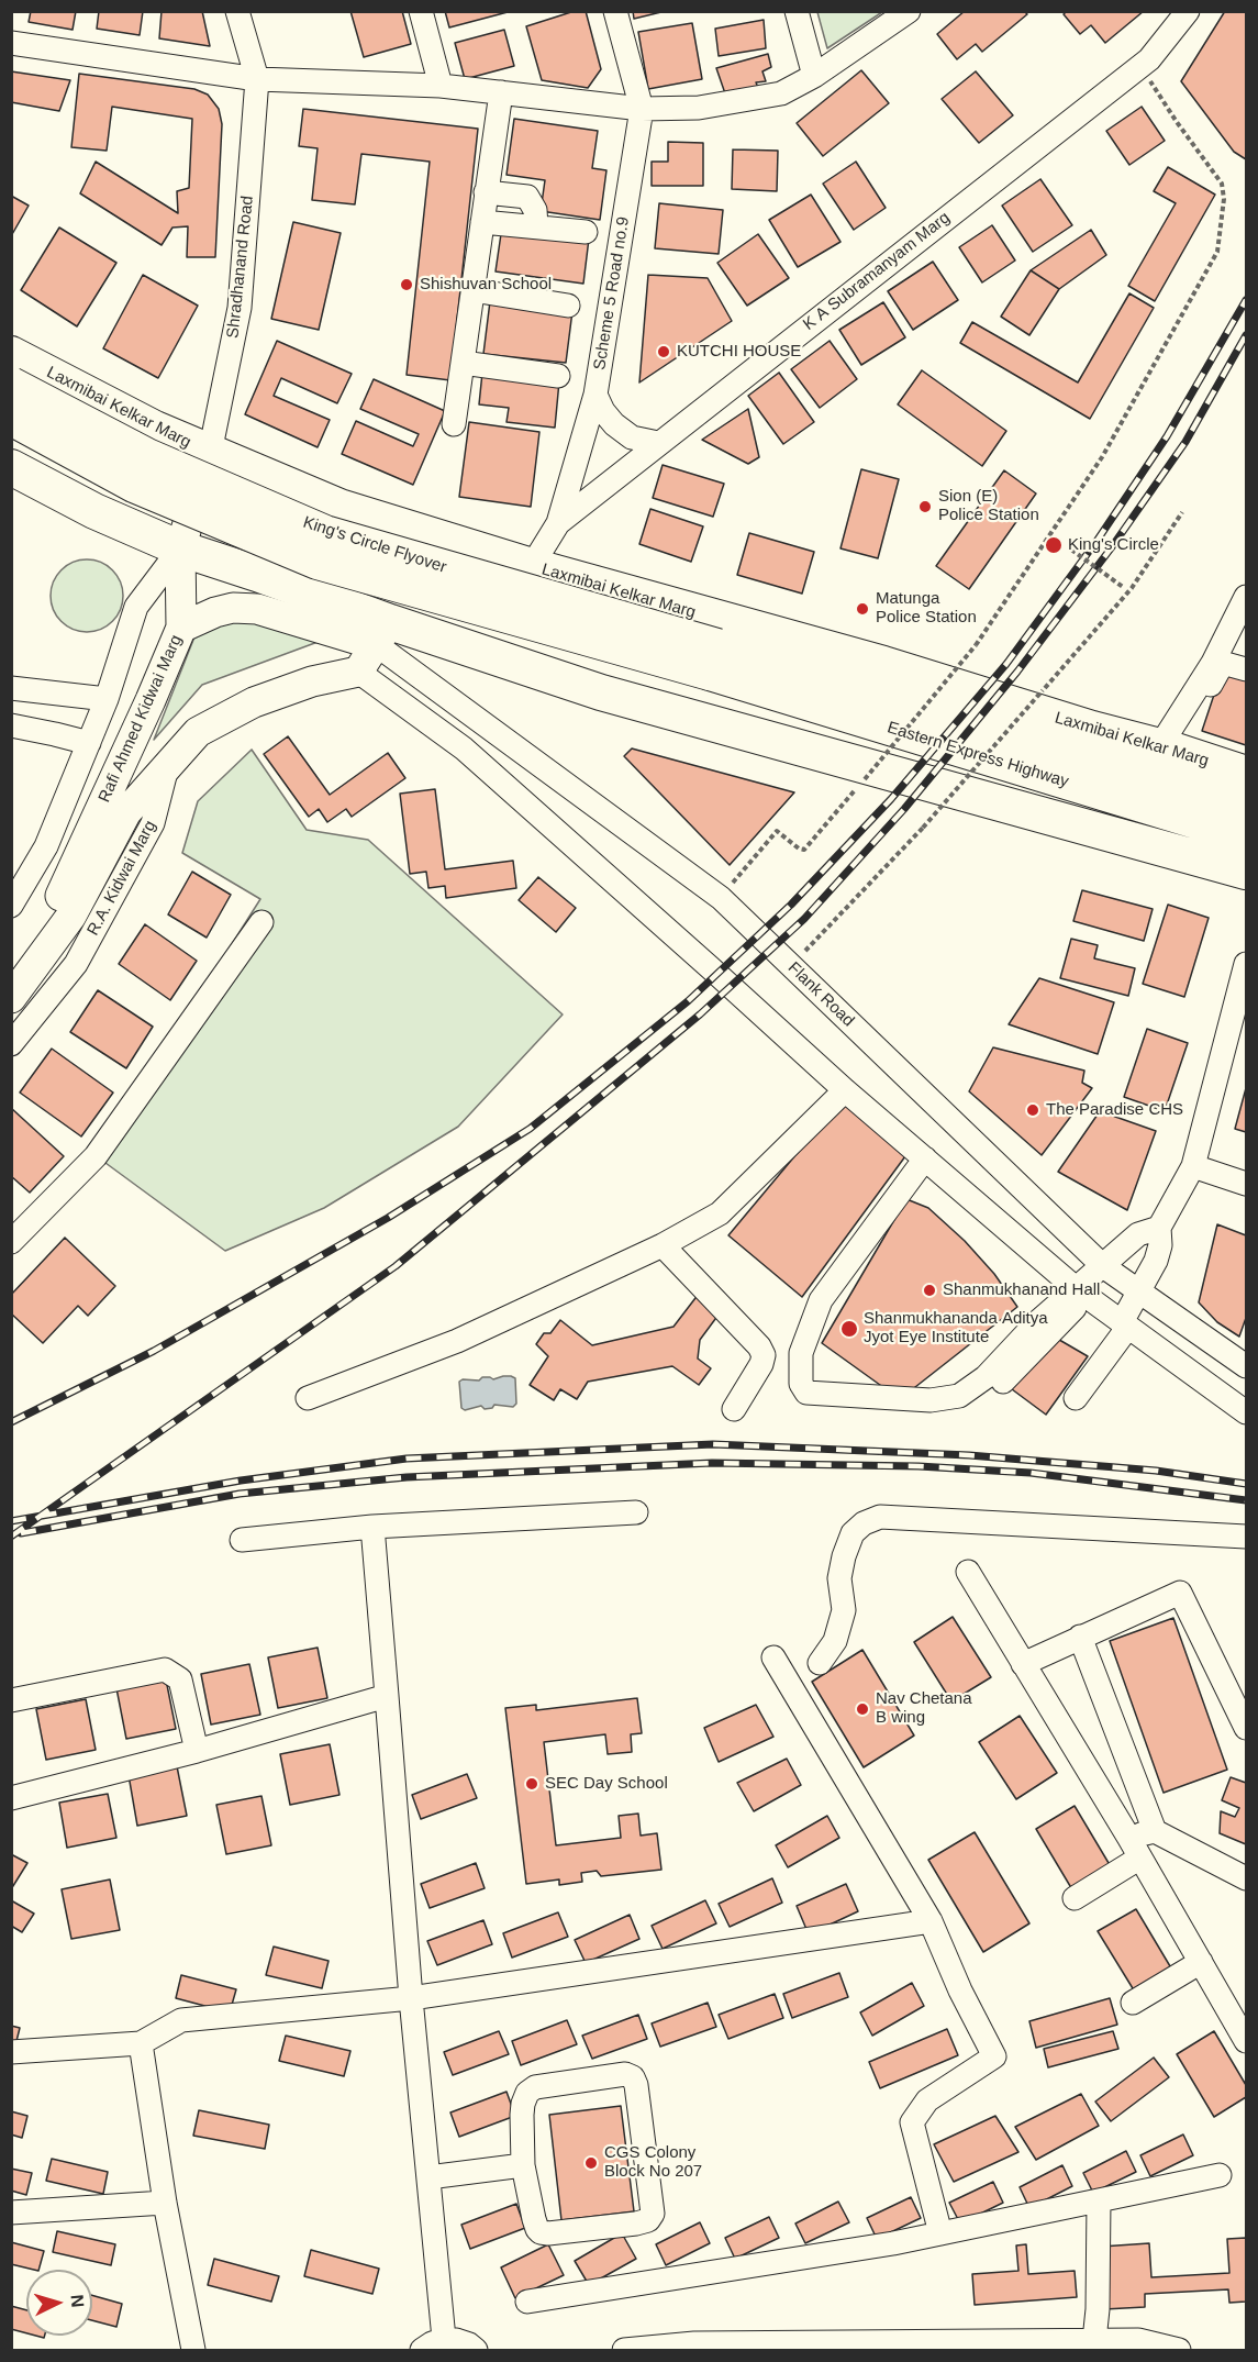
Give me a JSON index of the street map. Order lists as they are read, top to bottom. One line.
{"streets":{"highway":["Laxmibai Kelkar Marg","King's Circle Flyover","Eastern Express Highway"],"main road":["Rafi Ahmed Kidwai Marg","R.A. Kidwai Marg"],"street":["Shradhanand Road","K A Subramanyam Marg","Scheme 5 Road no.9","Flank Road"]},"crossings":[["Shradhanand Road","Laxmibai Kelkar Marg"],["Shradhanand Road","Rafi Ahmed Kidwai Marg"],["K A Subramanyam Marg","Scheme 5 Road no.9"],["Scheme 5 Road no.9","Laxmibai Kelkar Marg"],["Laxmibai Kelkar Marg","Rafi Ahmed Kidwai Marg"],["King's Circle Flyover","Eastern Express Highway"]],"places":["Shishuvan School","KUTCHI HOUSE","Sion (E) Police Station","King's Circle","Matunga Police Station","The Paradise CHS","Shanmukhanand Hall","Shanmukhananda Aditya Jyot Eye Institute","Nav Chetana B wing","SEC Day School","CGS Colony Block No 207"],"north":"right"}
